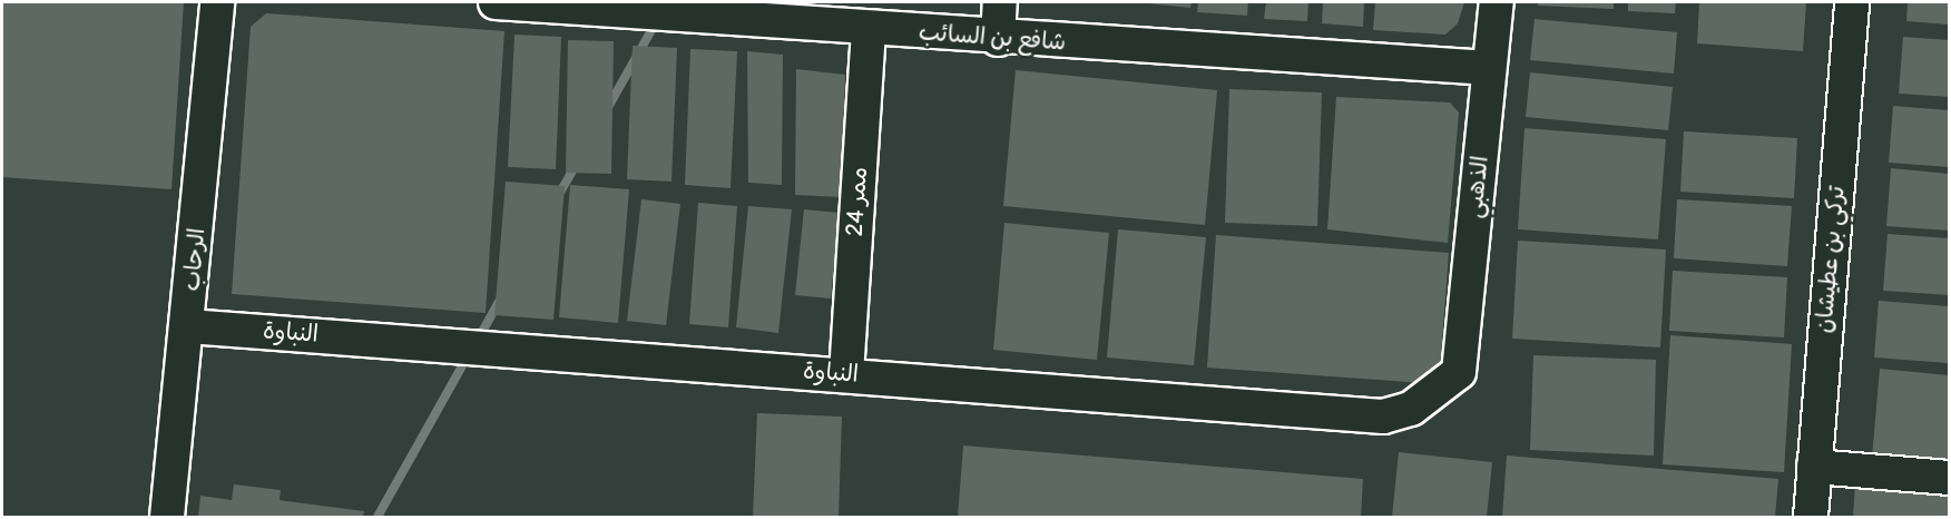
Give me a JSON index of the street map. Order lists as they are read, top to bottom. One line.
{"streets":{"street":["شافع بن السائب","الذهبي","ممر 24","الرحاب","تركي بن عطيشان","النباوة"]},"crossings":[["شافع بن السائب","الذهبي"],["شافع بن السائب","ممر 24"],["الذهبي","النباوة"],["ممر 24","النباوة"],["الرحاب","النباوة"]]}
